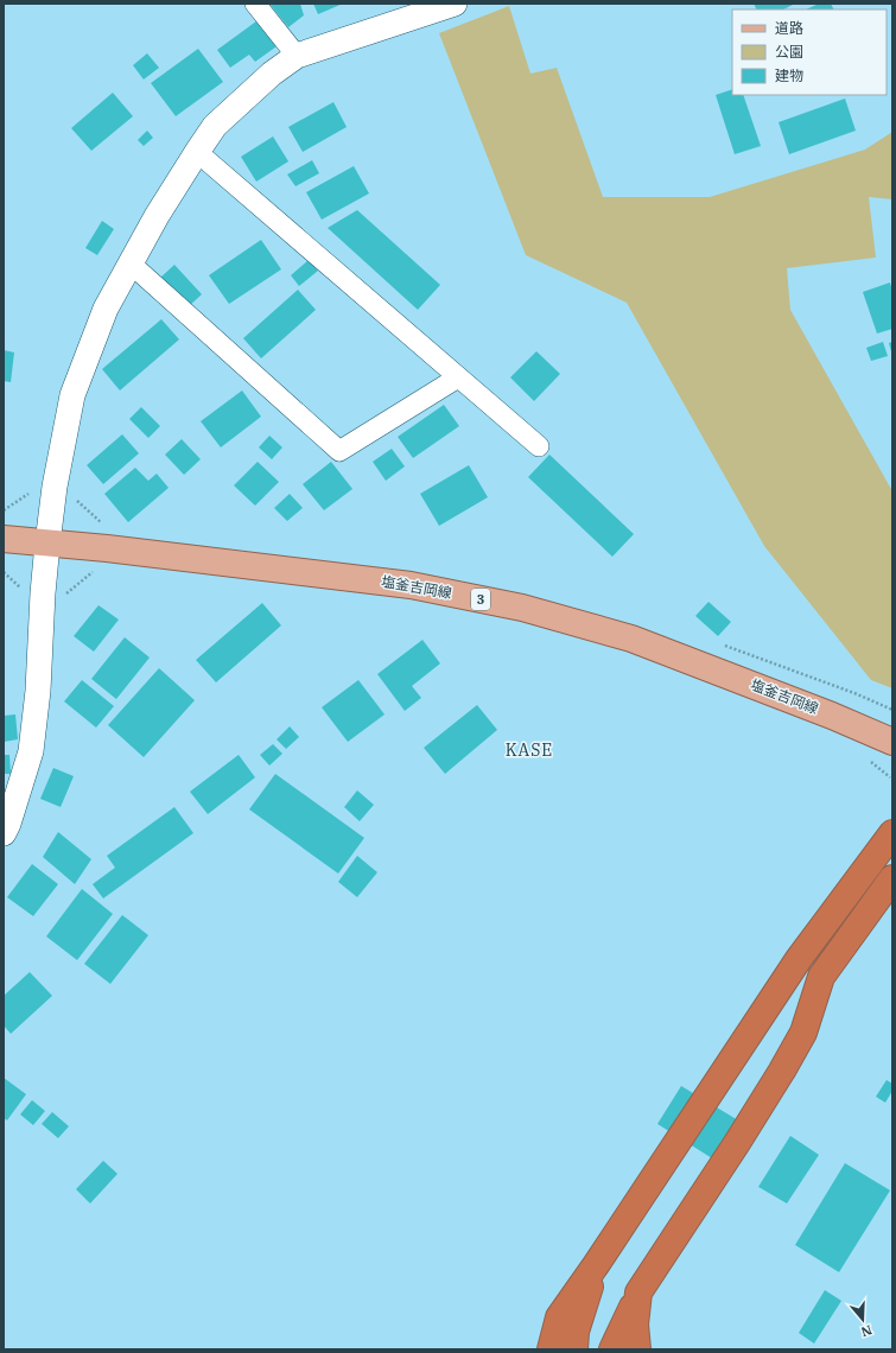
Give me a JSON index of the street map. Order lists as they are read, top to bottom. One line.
{"streets":{"main road":["塩釜吉岡線","3"]},"districts":["KASE"],"legend":["道路","公園","建物"],"north":"bottom"}
